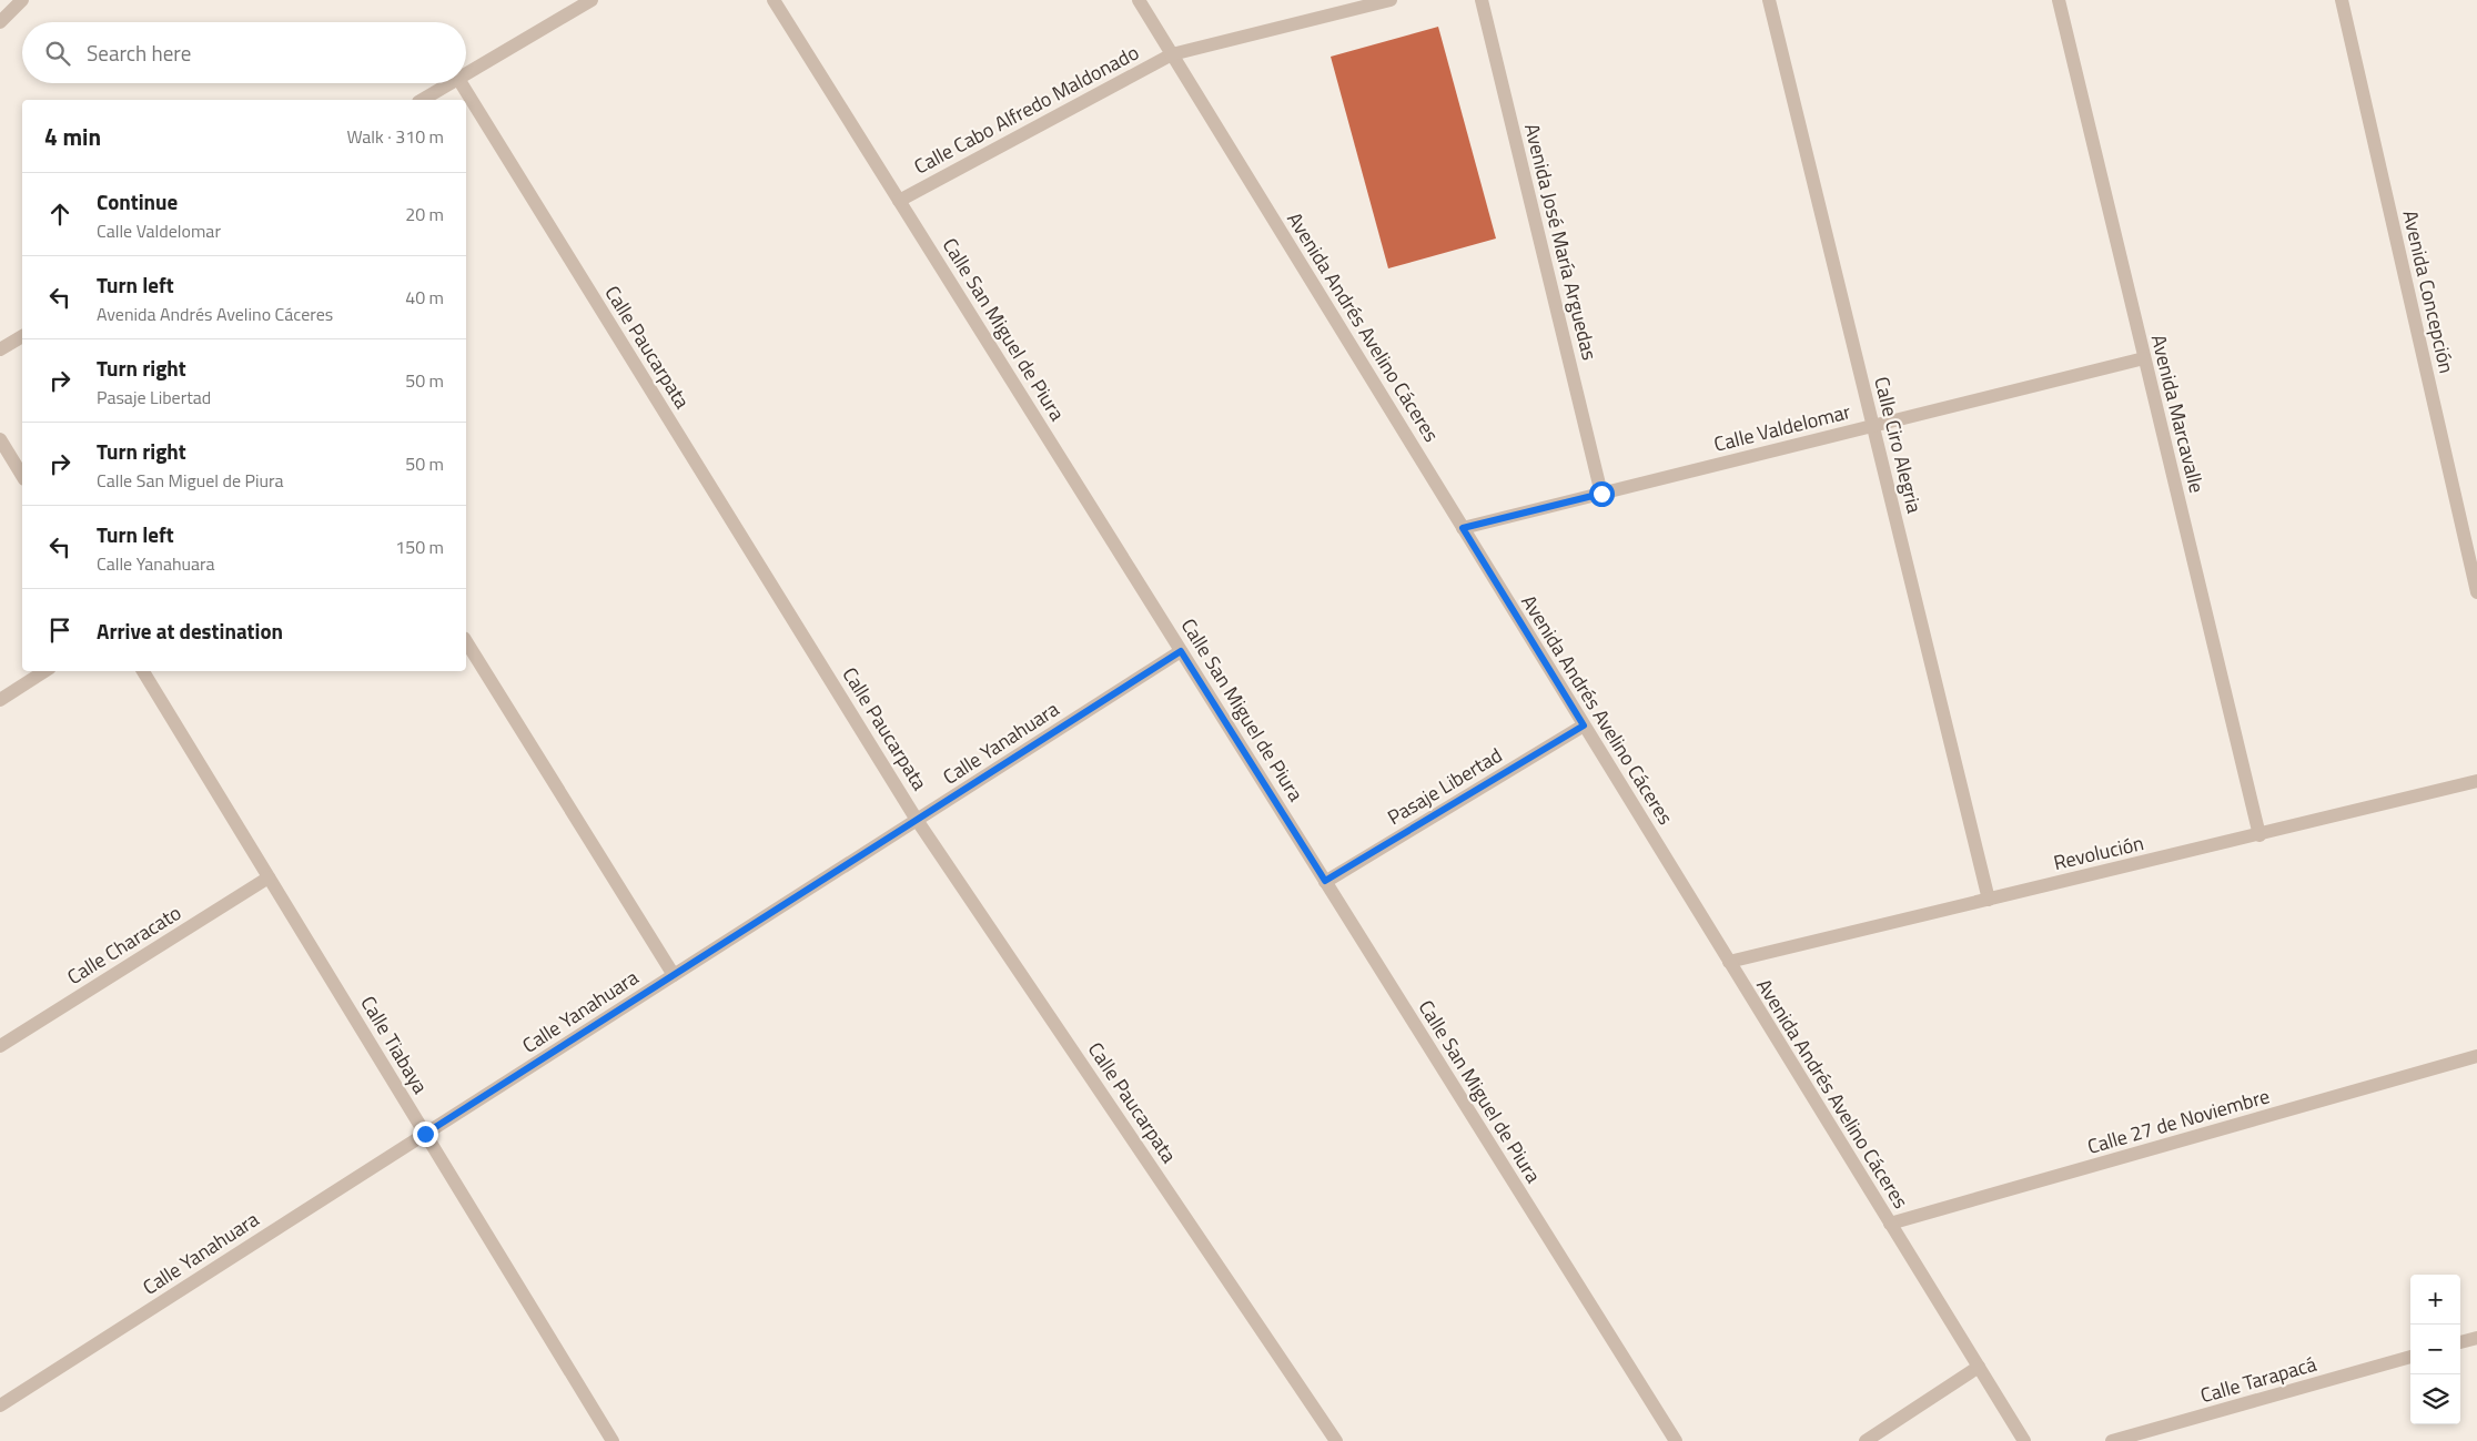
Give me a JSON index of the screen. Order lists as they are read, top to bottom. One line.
{"streets":{"street":["Calle Cabo Alfredo Maldonado","Avenida José María Arguedas","Avenida Concepción","Avenida Andrés Avelino Cáceres","Calle San Miguel de Piura","Calle Paucarpata","Avenida Marcavalle","Calle Valdelomar","Calle Ciro Alegria","Calle Yanahuara","Pasaje Libertad","Revolución","Calle Characato","Calle Tiabaya","Calle 27 de Noviembre","Calle Tarapacá"]},"crossings":[["Calle Cabo Alfredo Maldonado","Avenida Andrés Avelino Cáceres"],["Calle Cabo Alfredo Maldonado","Calle San Miguel de Piura"],["Avenida José María Arguedas","Calle Valdelomar"],["Avenida Andrés Avelino Cáceres","Calle Valdelomar"],["Avenida Andrés Avelino Cáceres","Pasaje Libertad"],["Avenida Andrés Avelino Cáceres","Revolución"],["Avenida Andrés Avelino Cáceres","Calle 27 de Noviembre"],["Calle San Miguel de Piura","Calle Yanahuara"],["Calle San Miguel de Piura","Pasaje Libertad"],["Calle Paucarpata","Calle Yanahuara"],["Avenida Marcavalle","Calle Valdelomar"],["Avenida Marcavalle","Revolución"],["Calle Valdelomar","Calle Ciro Alegria"],["Calle Ciro Alegria","Revolución"],["Calle Yanahuara","Calle Tiabaya"],["Calle Characato","Calle Tiabaya"]],"page":{"search":"Search here","heading":["4 min","Walk · 310 m"],"list":[["Continue","Calle Valdelomar","20 m"],["Turn left","Avenida Andrés Avelino Cáceres","40 m"],["Turn right","Pasaje Libertad","50 m"],["Turn right","Calle San Miguel de Piura","50 m"],["Turn left","Calle Yanahuara","150 m"],"Arrive at destination"],"map_buttons":["+","−"]}}
